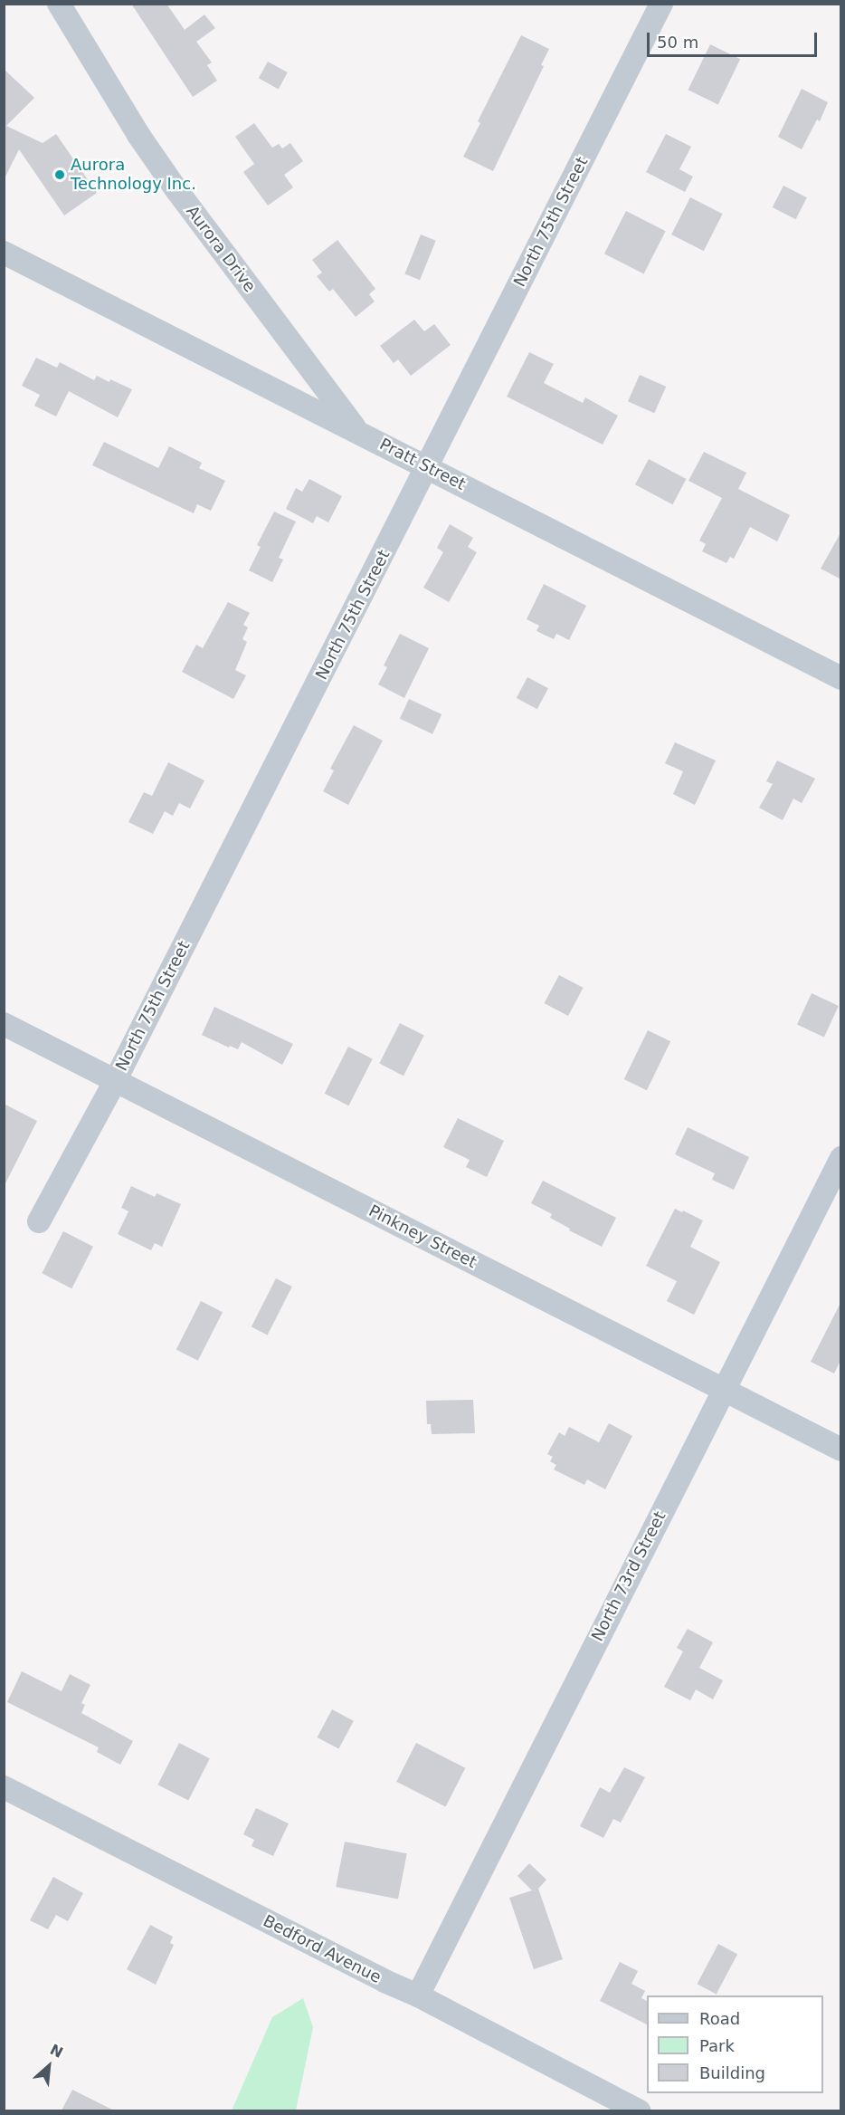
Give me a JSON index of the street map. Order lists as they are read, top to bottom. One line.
{"streets":{"street":["North 75th Street","Aurora Drive","Pratt Street","Pinkney Street","North 73rd Street","Bedford Avenue"]},"crossings":[["North 75th Street","Pratt Street"],["North 75th Street","Pinkney Street"],["Aurora Drive","Pratt Street"],["Pinkney Street","North 73rd Street"],["North 73rd Street","Bedford Avenue"]],"places":["Aurora Technology Inc."],"legend":["Road","Park","Building"],"scale_bar":"50 m","north":"top right"}
